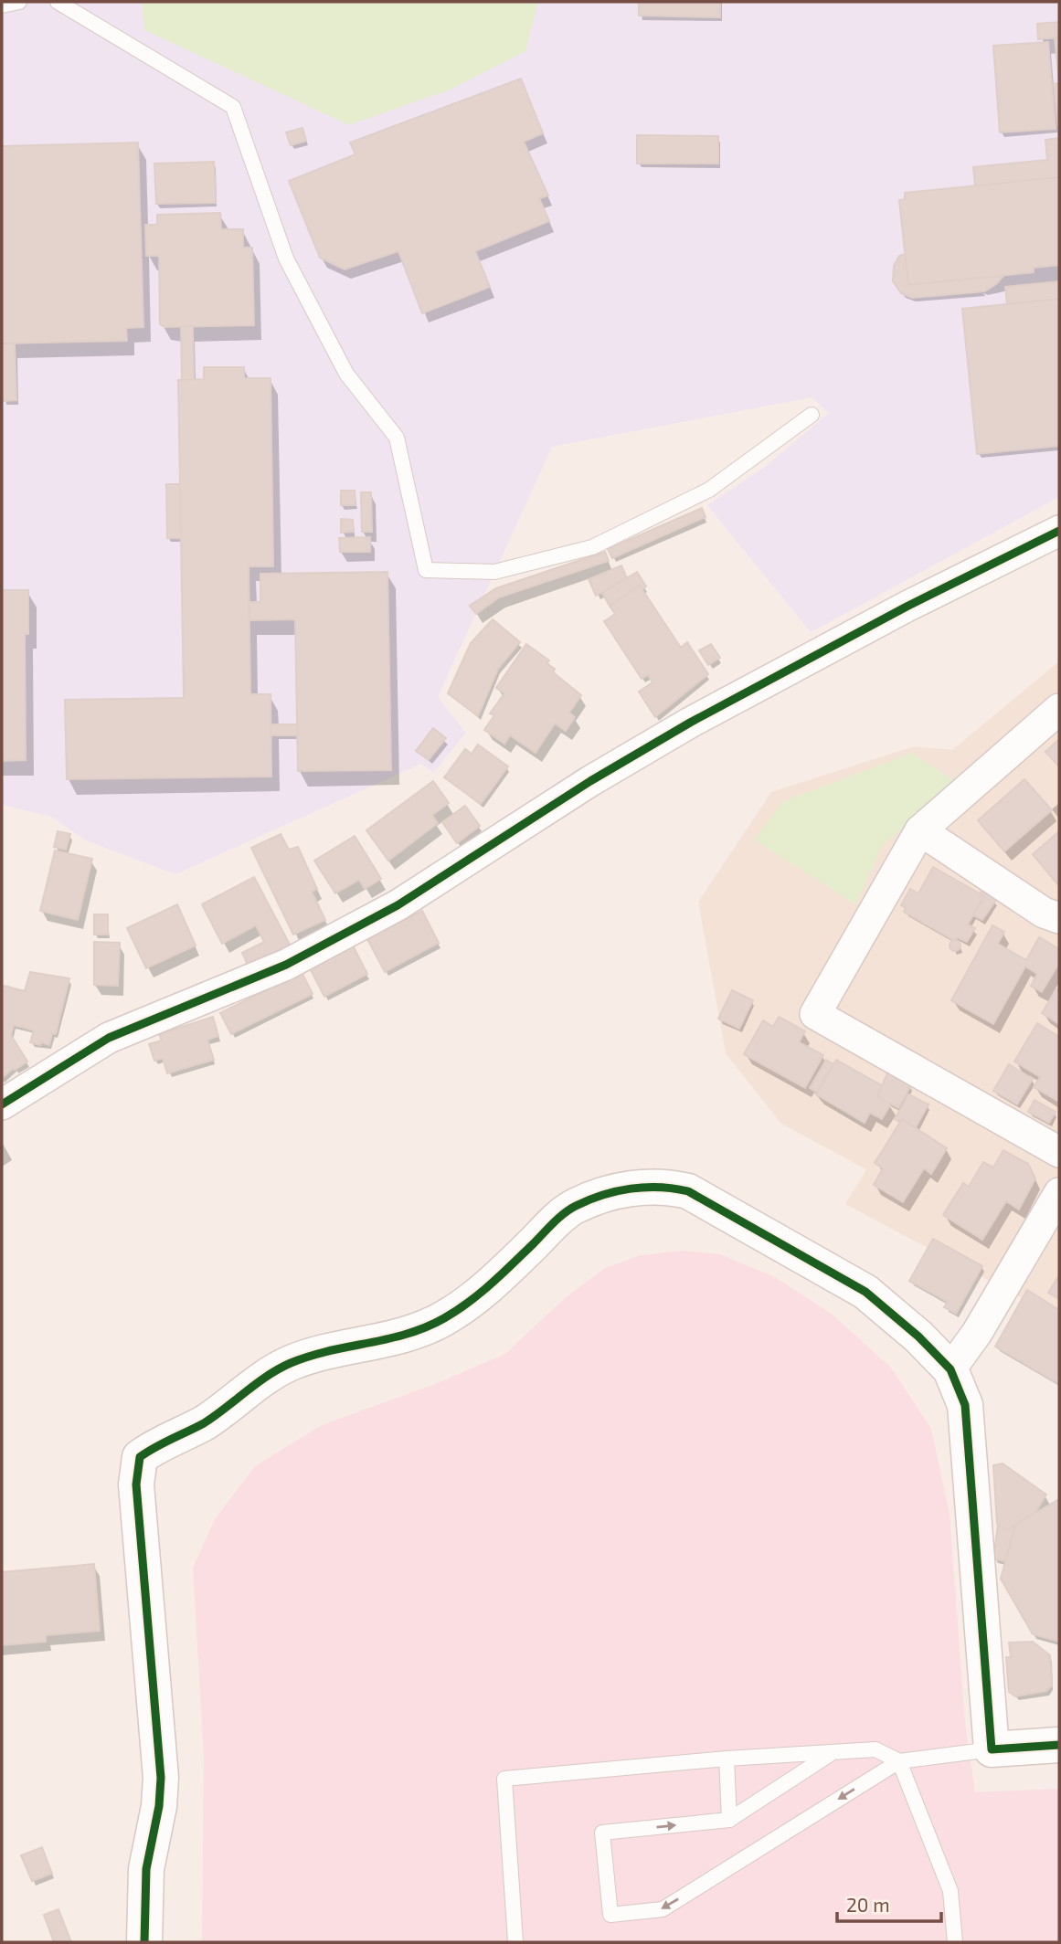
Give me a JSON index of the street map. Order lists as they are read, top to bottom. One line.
{"scale_bar":"20 m"}
